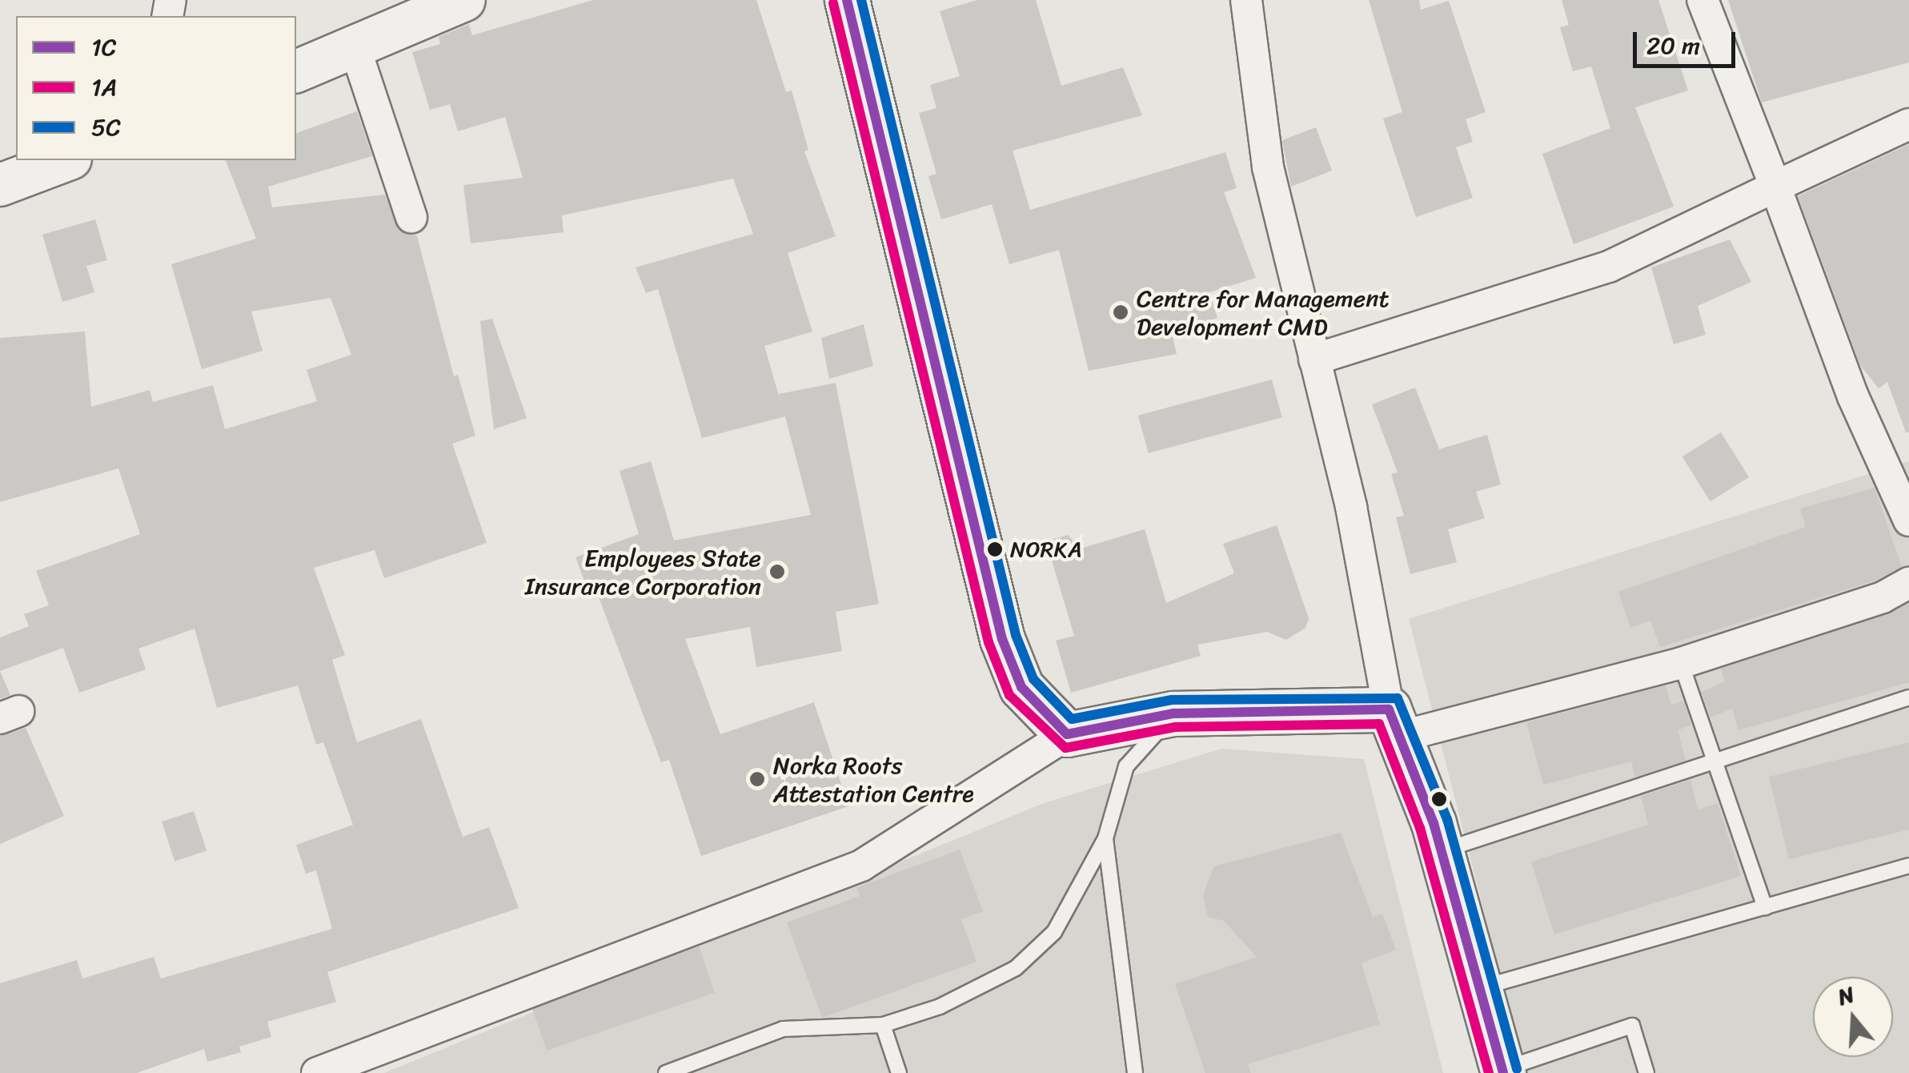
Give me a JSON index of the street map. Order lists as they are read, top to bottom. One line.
{"places":["Centre for Management Development CMD","NORKA","Employees State Insurance Corporation","Norka Roots Attestation Centre"],"lines":["transit line 1C","transit line 5C","transit line 1A"],"legend":["1C","1A","5C"],"scale_bar":"20 m","north":"top"}
